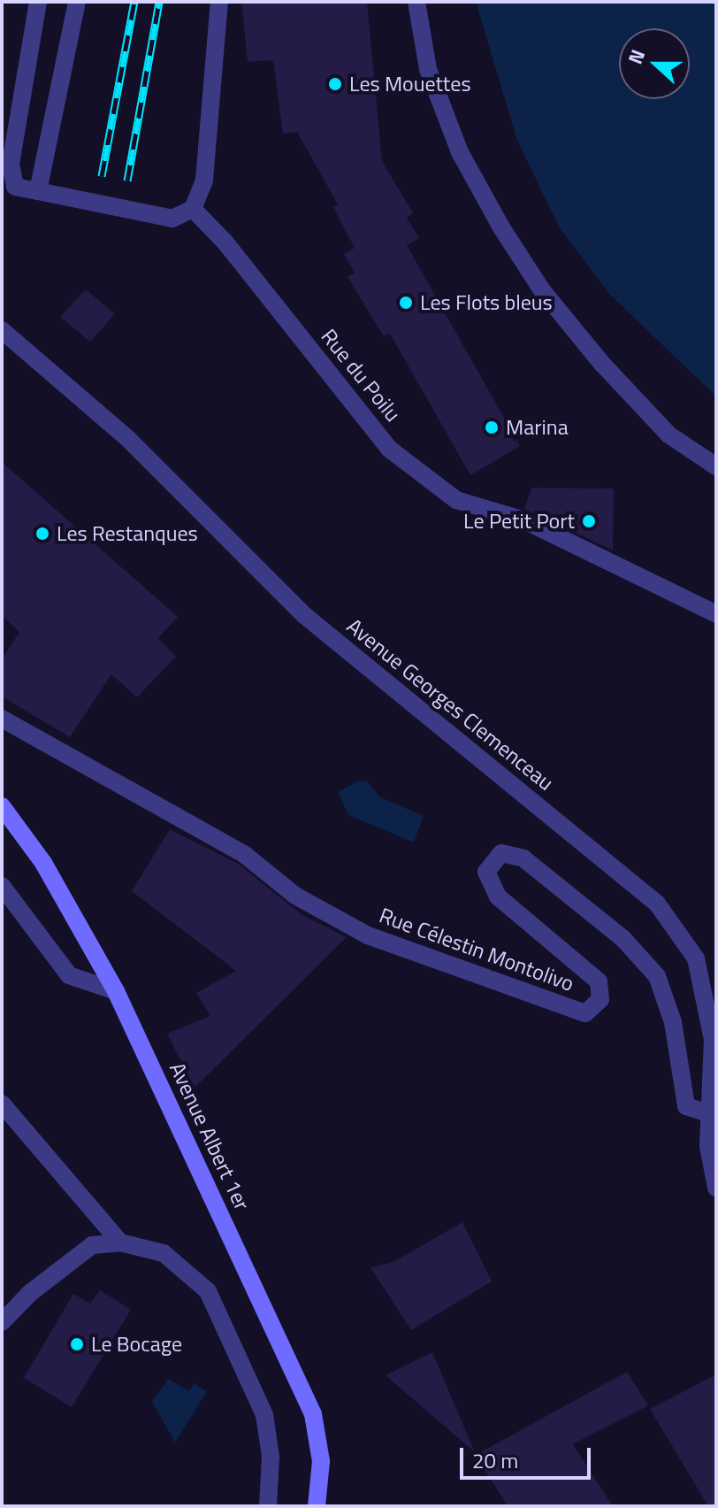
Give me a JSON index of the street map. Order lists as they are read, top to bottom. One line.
{"streets":{"main road":["Avenue Albert 1er"],"street":["Rue du Poilu","Avenue Georges Clemenceau","Rue Célestin Montolivo"]},"crossings":[["Avenue Georges Clemenceau","Rue Célestin Montolivo"]],"places":["Les Mouettes","Les Flots bleus","Marina","Le Petit Port","Les Restanques","Le Bocage"],"scale_bar":"20 m","north":"left"}
